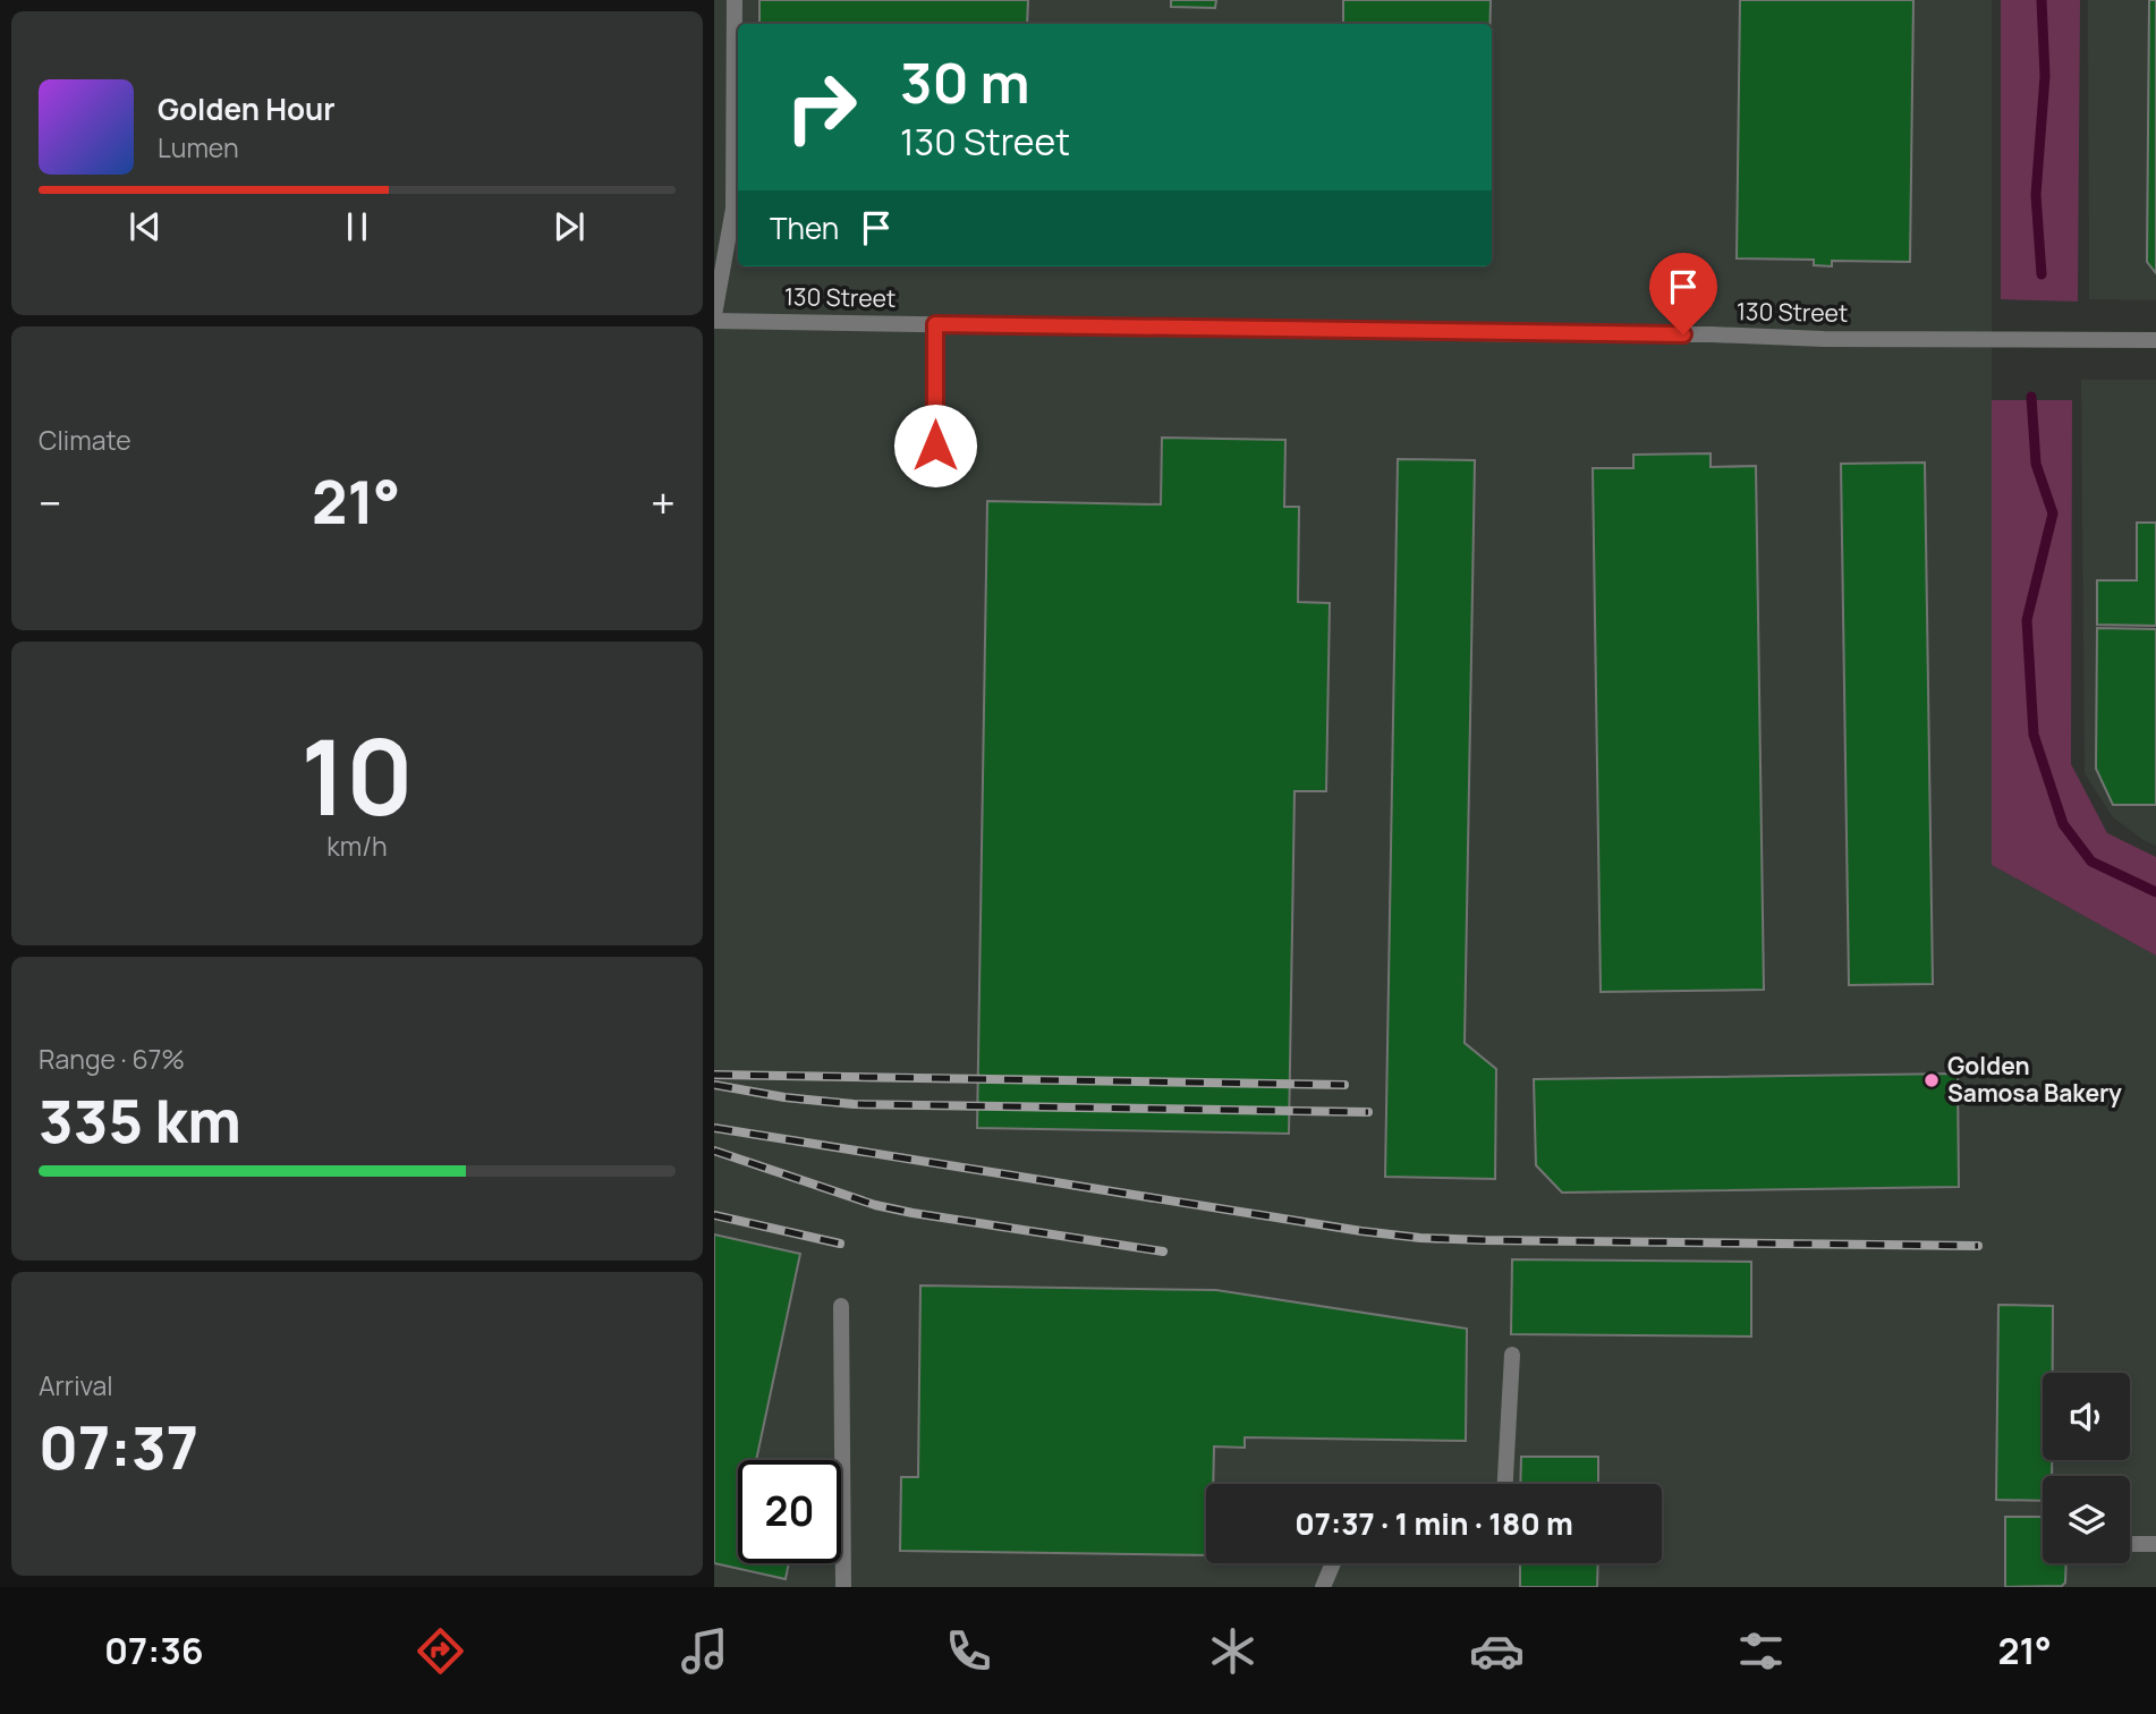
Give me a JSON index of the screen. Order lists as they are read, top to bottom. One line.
{"streets":{"street":["130 Street"]},"places":["Golden Samosa Bakery"],"page":{"turn":["30 m","130 Street"],"song":["Golden Hour","Lumen"],"then":"Then","tile":["Climate",["10","km/h"],["Range · 67%","335 km"],["Arrival","07:37"]],"heat":["−","21°","+"],"limit":"20","trip":"07:37 · 1 min · 180 m","tabs":["07:36","21°"]}}
